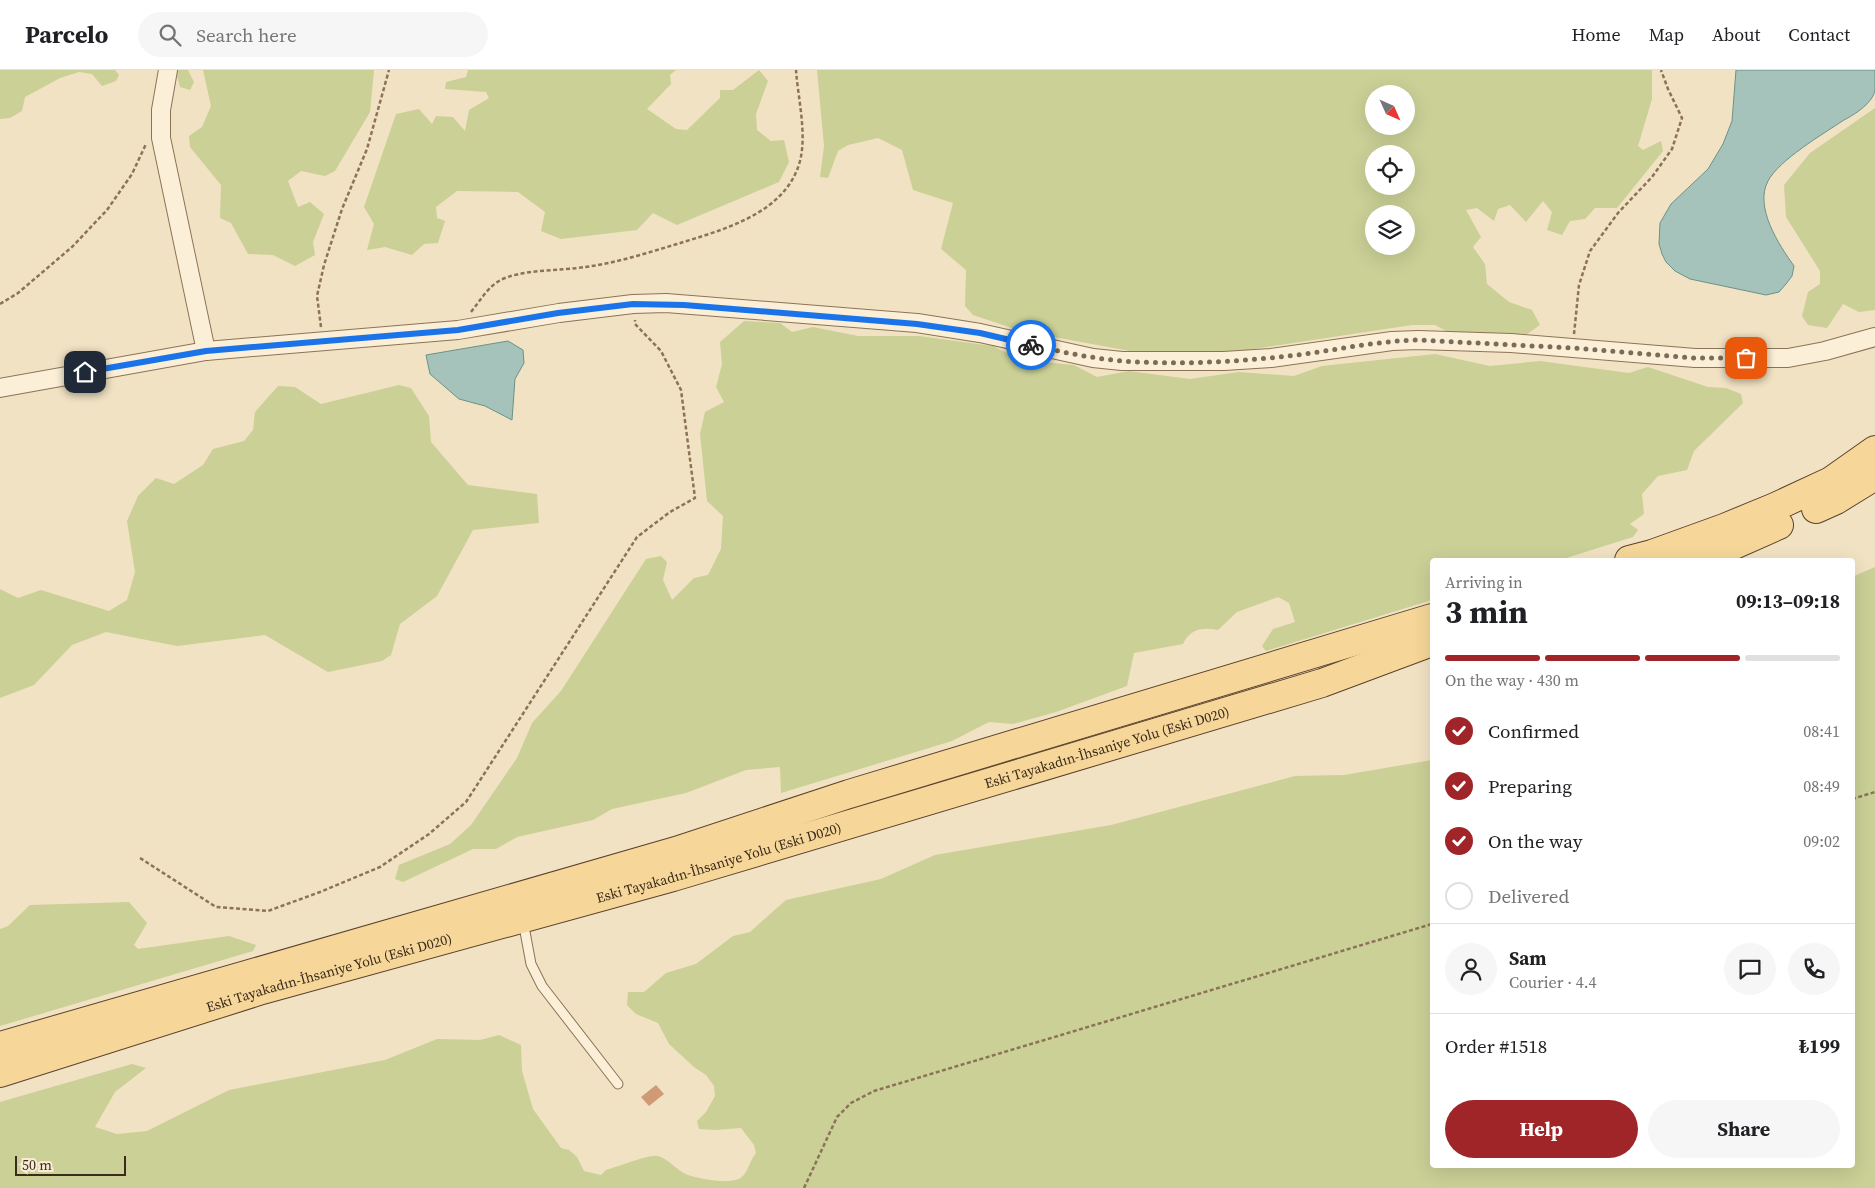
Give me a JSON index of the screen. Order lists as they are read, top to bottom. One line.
{"streets":{"main road":["Eski Tayakadın-İhsaniye Yolu (Eski D020)"]},"scale_bar":"50 m","north":"bottom right","page":{"header":"Parcelo","search":"Search here","nav":["Home","Map","About","Contact"],"heading":["3 min","Arriving in","09:13–09:18"],"panel":["Sam","Courier · 4.4","Order #1518","₺199"],"bar":"On the way · 430 m","list":[["Confirmed","08:41"],["Preparing","08:49"],["On the way","09:02"],"Delivered"],"buttons":["Help","Share"],"scale":"50 m"}}
